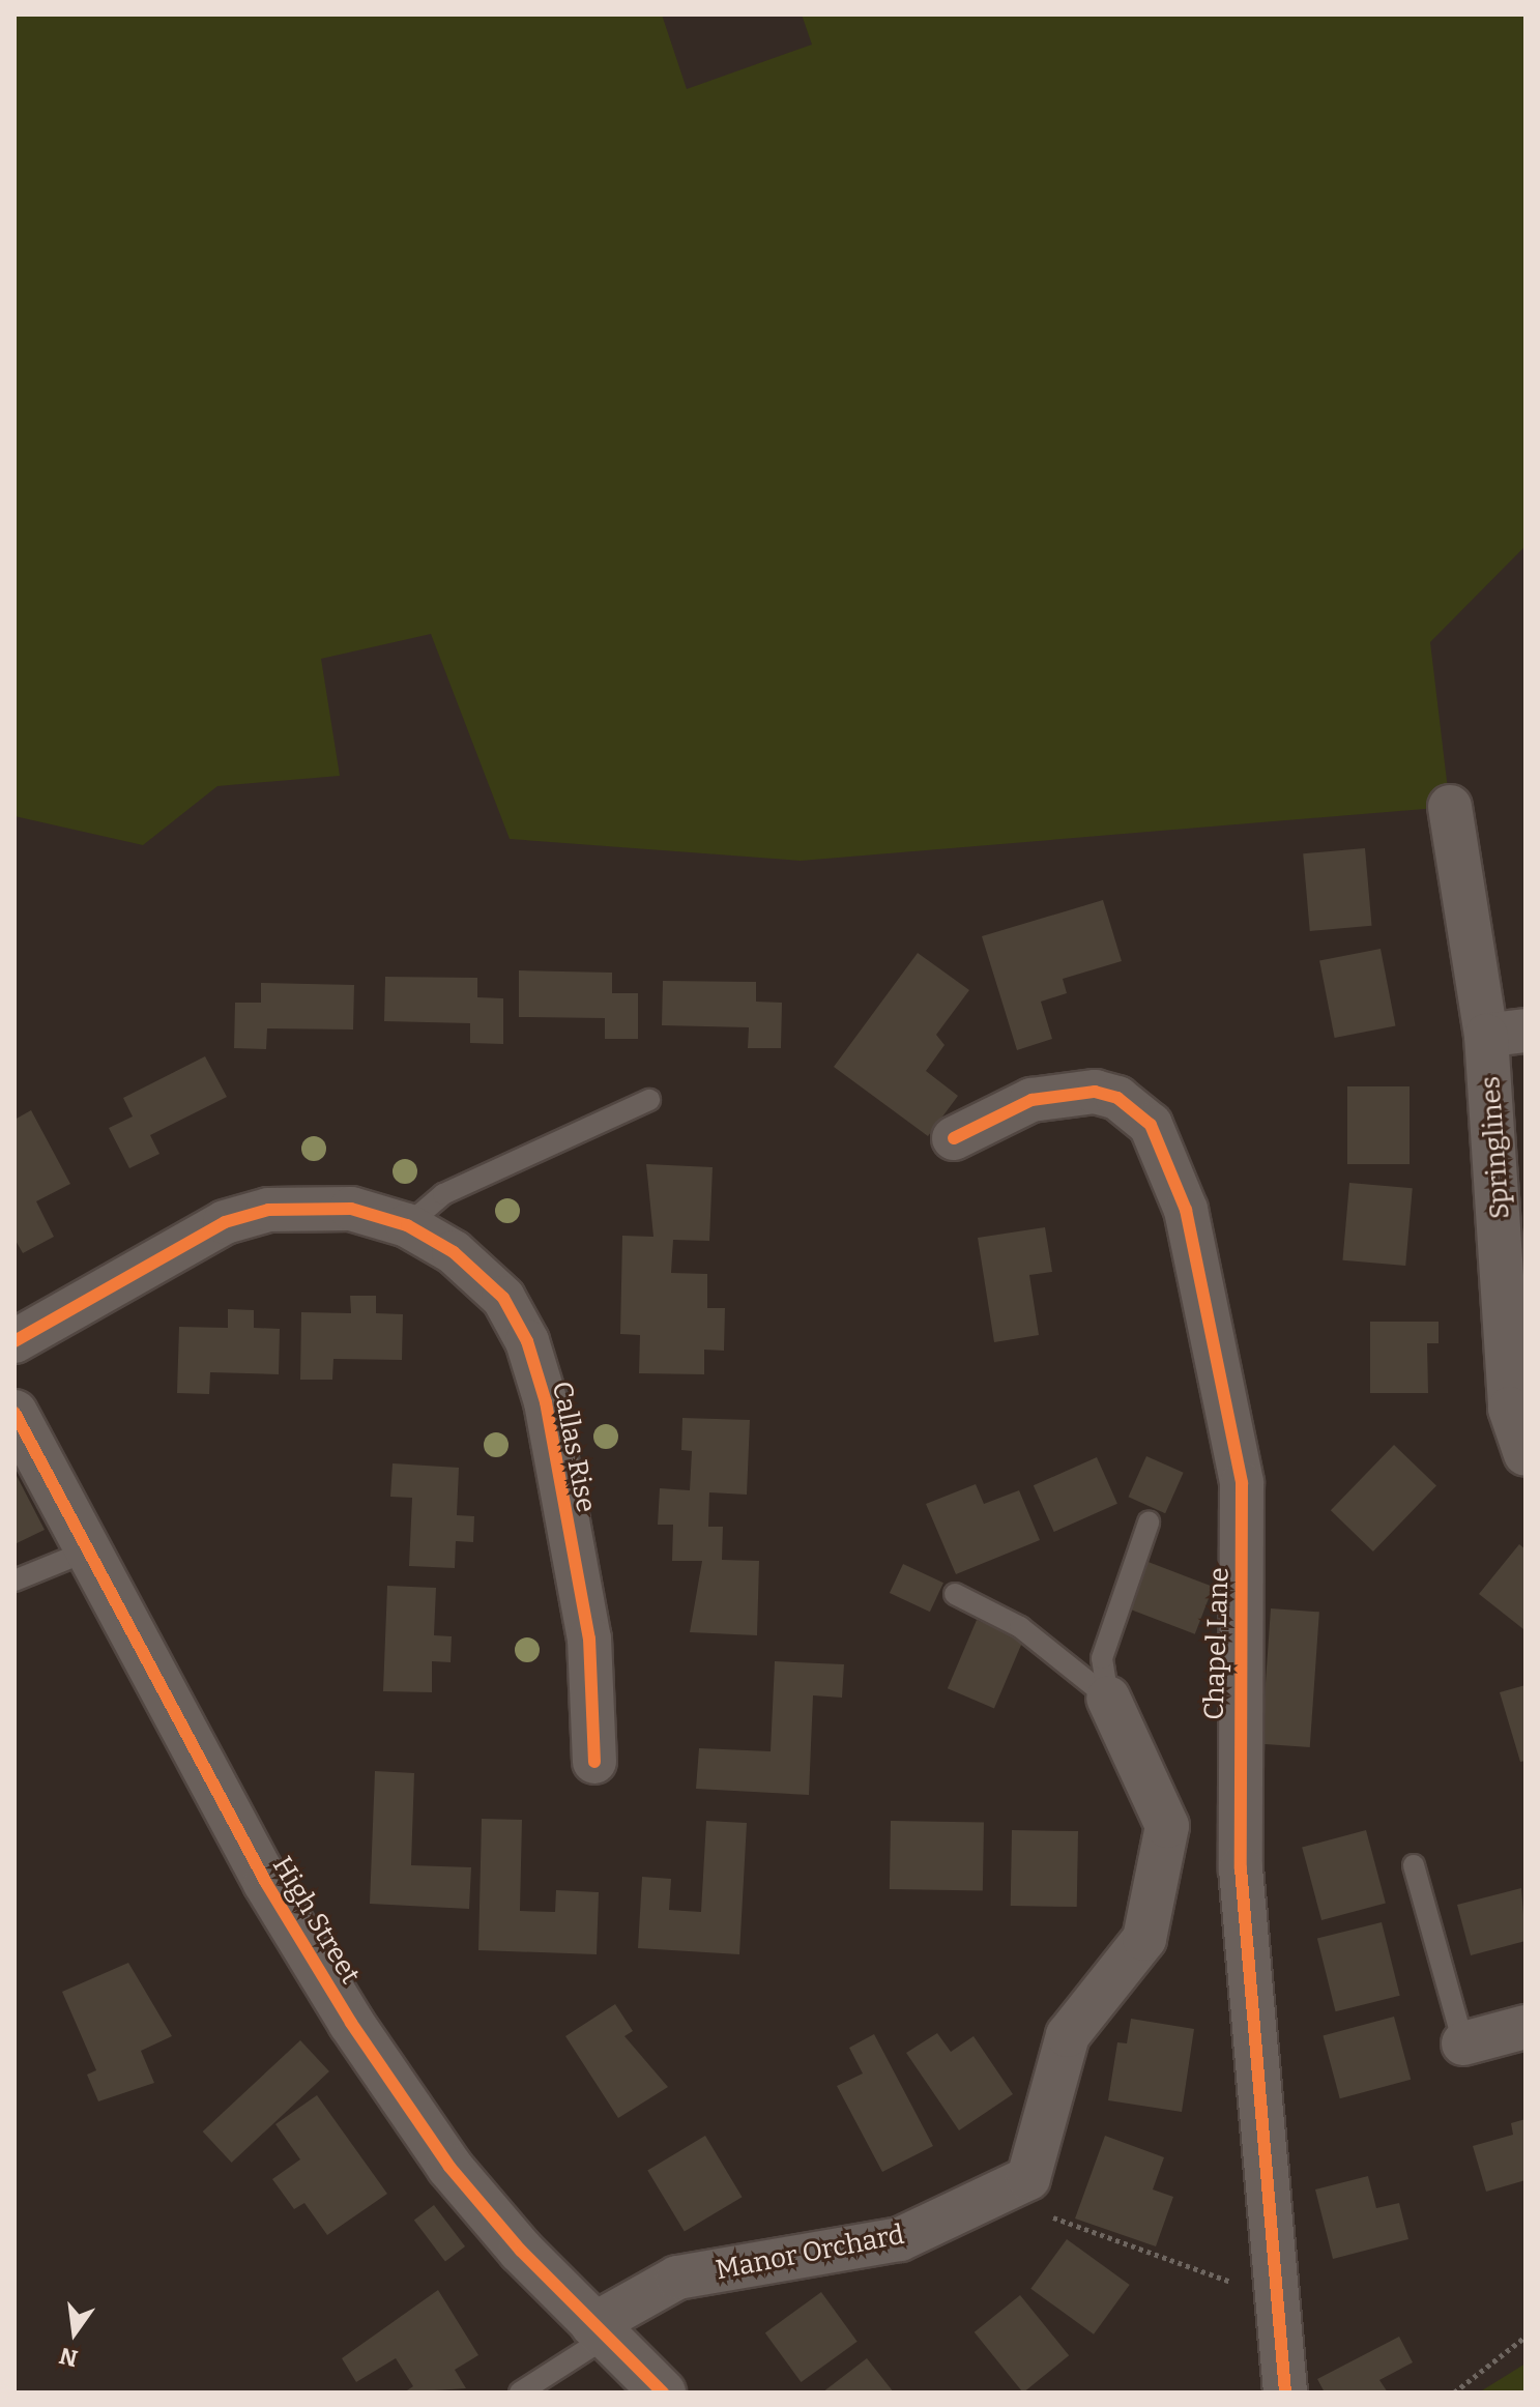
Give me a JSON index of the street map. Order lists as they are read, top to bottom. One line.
{"streets":{"street":["Springlines","Callas Rise","Chapel Lane","High Street","Manor Orchard"]},"crossings":[["High Street","Manor Orchard"]],"north":"bottom"}
